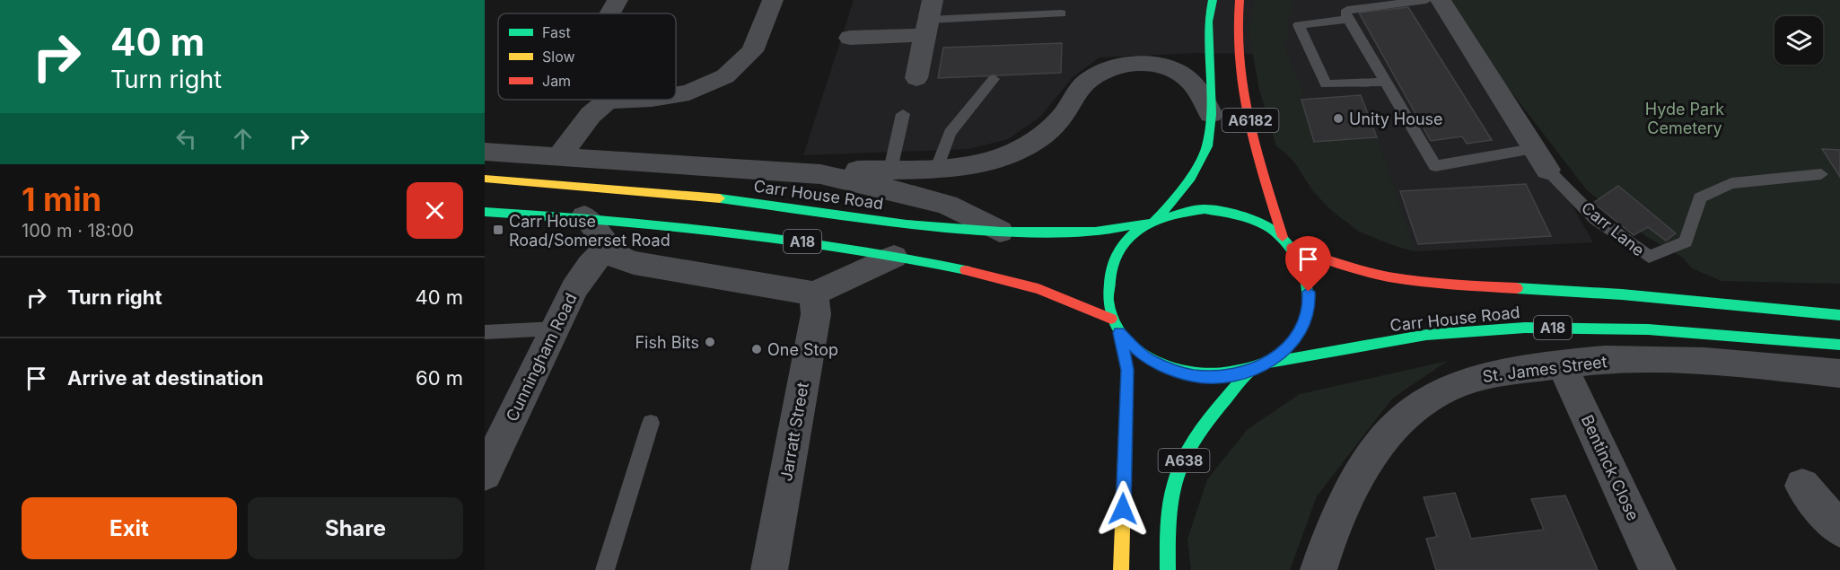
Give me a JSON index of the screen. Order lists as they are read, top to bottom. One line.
{"streets":{"highway":["A6182","Carr House Road","A18","A638"],"street":["Carr Lane","Cunningham Road","St. James Street","Jarratt Street","Bentinck Close"]},"crossings":[["A6182","Carr House Road"],["A6182","A18"],["A6182","A638"],["Carr House Road","A18"],["Carr House Road","A638"],["A18","A638"],["St. James Street","Bentinck Close"]],"parks":["Hyde Park Cemetery"],"places":{"other":["Unity House","Fish Bits","One Stop"],"transit":["Carr House Road/Somerset Road"]},"legend":["Fast","Slow","Jam"],"page":{"turn":["40 m","Turn right"],"heading":["1 min","100 m · 18:00"],"list":[{"name":"Turn right","value":"40 m"},{"name":"Arrive at destination","value":"60 m"}],"buttons":["Exit","Share"]}}
